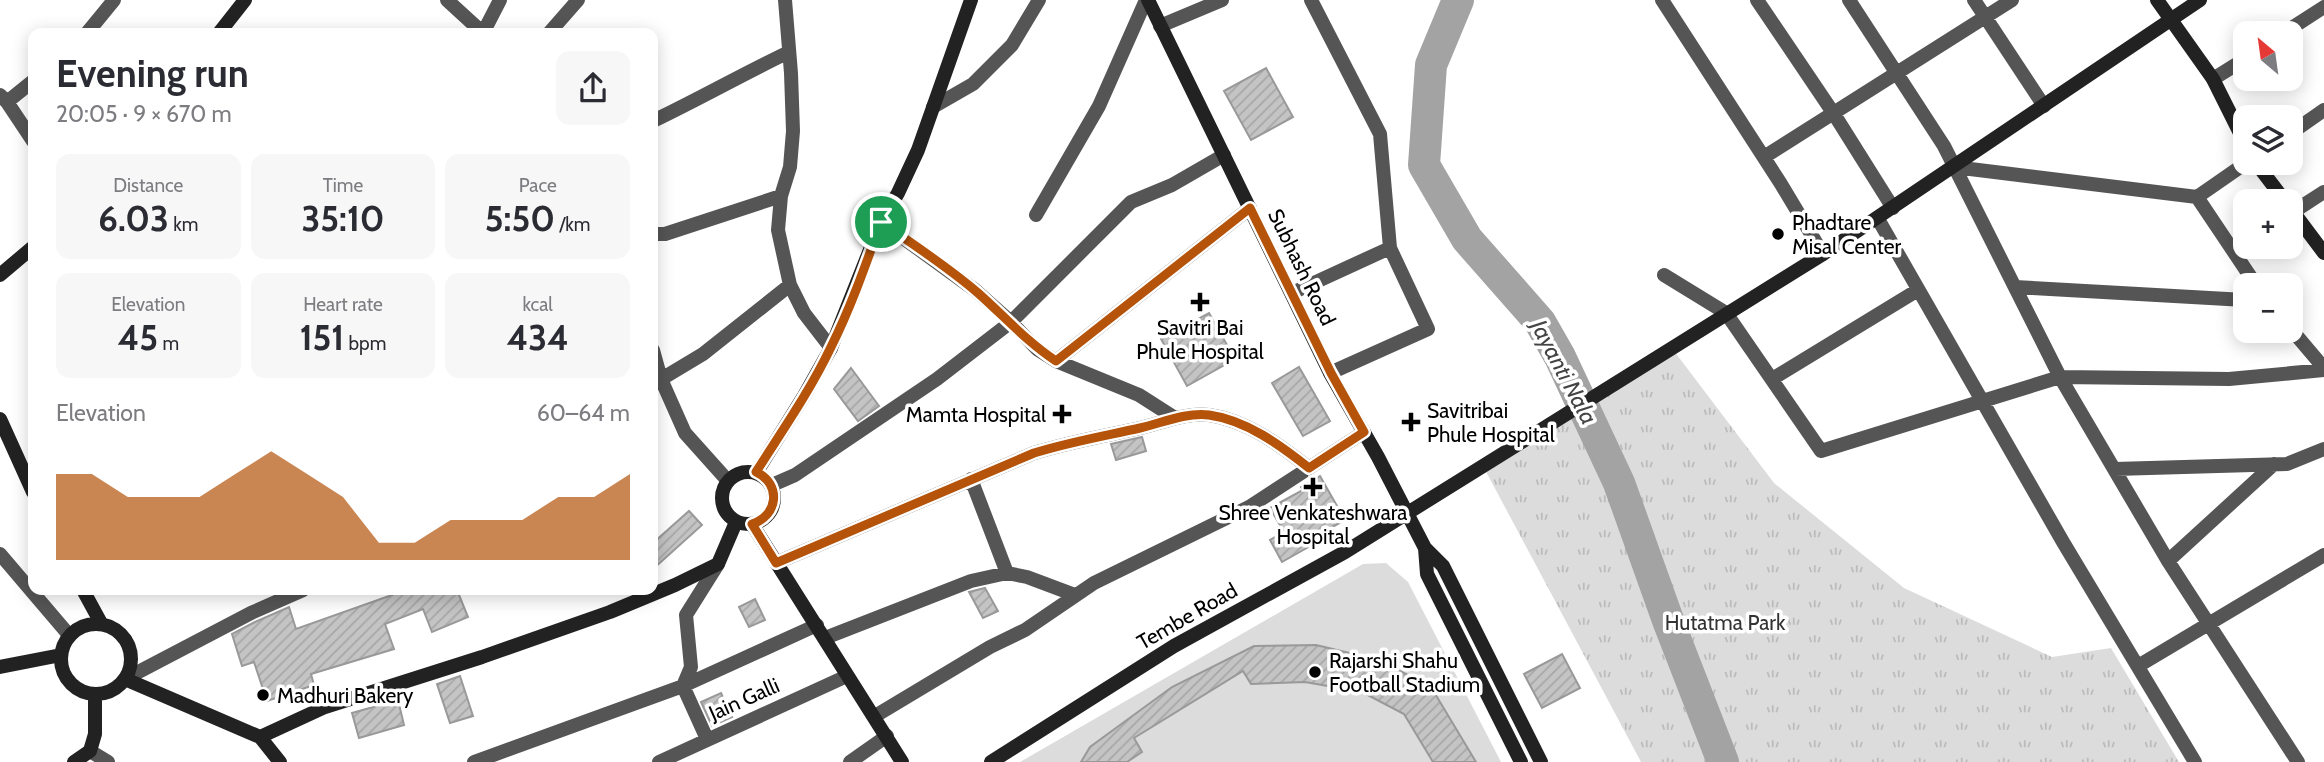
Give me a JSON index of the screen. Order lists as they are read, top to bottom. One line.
{"streets":{"main road":["Subhash Road","Tembe Road"],"street":["Jain Galli"]},"crossings":[["Subhash Road","Tembe Road"]],"water":["Jayanti Nala"],"parks":["Hutatma Park"],"places":{"other":["Phadtare Misal Center","Rajarshi Shahu Football Stadium","Madhuri Bakery"],"health":["Savitri Bai Phule Hospital","Mamta Hospital","Savitribai Phule Hospital","Shree Venkateshwara Hospital"]},"north":"top left","page":{"map_buttons":["+","−"],"heading":["Evening run","20:05 · 9 × 670 m"],"stats":[["Distance","6.03 km"],["Time","35:10"],["Pace","5:50 /km"],["Elevation","45 m"],["Heart rate","151 bpm"],["kcal","434"]],"chart":["Elevation","60–64 m"]}}
